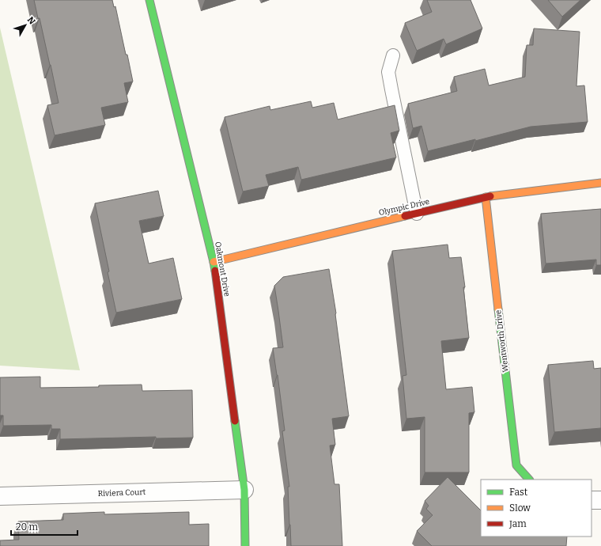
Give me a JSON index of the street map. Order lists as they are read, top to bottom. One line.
{"streets":{"street":["Olympic Drive","Oakmont Drive","Wentworth Drive","Riviera Court"]},"crossings":[["Olympic Drive","Oakmont Drive"],["Olympic Drive","Wentworth Drive"],["Oakmont Drive","Riviera Court"]],"legend":["Fast","Slow","Jam"],"scale_bar":"20 m","north":"top right"}
